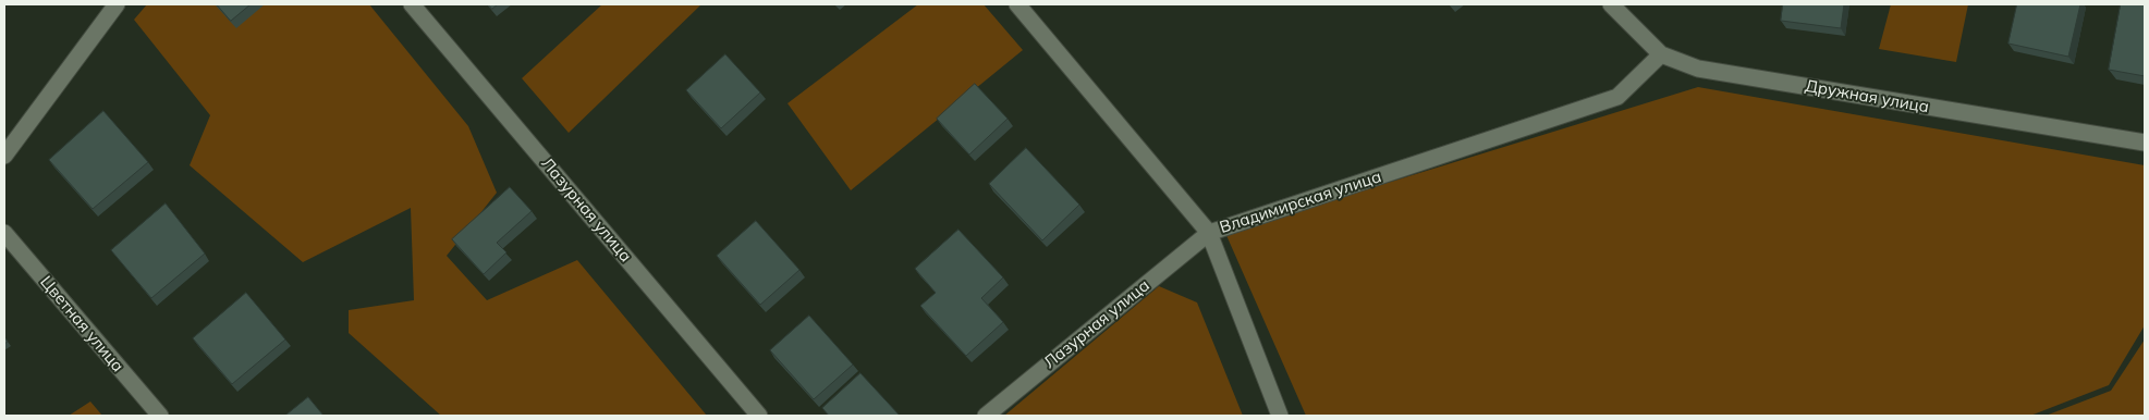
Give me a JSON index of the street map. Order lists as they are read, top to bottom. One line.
{"streets":{"street":["Дружная улица","Владимирская улица","Лазурная улица","Цветная улица"]},"crossings":[["Дружная улица","Владимирская улица"],["Владимирская улица","Лазурная улица"]]}
